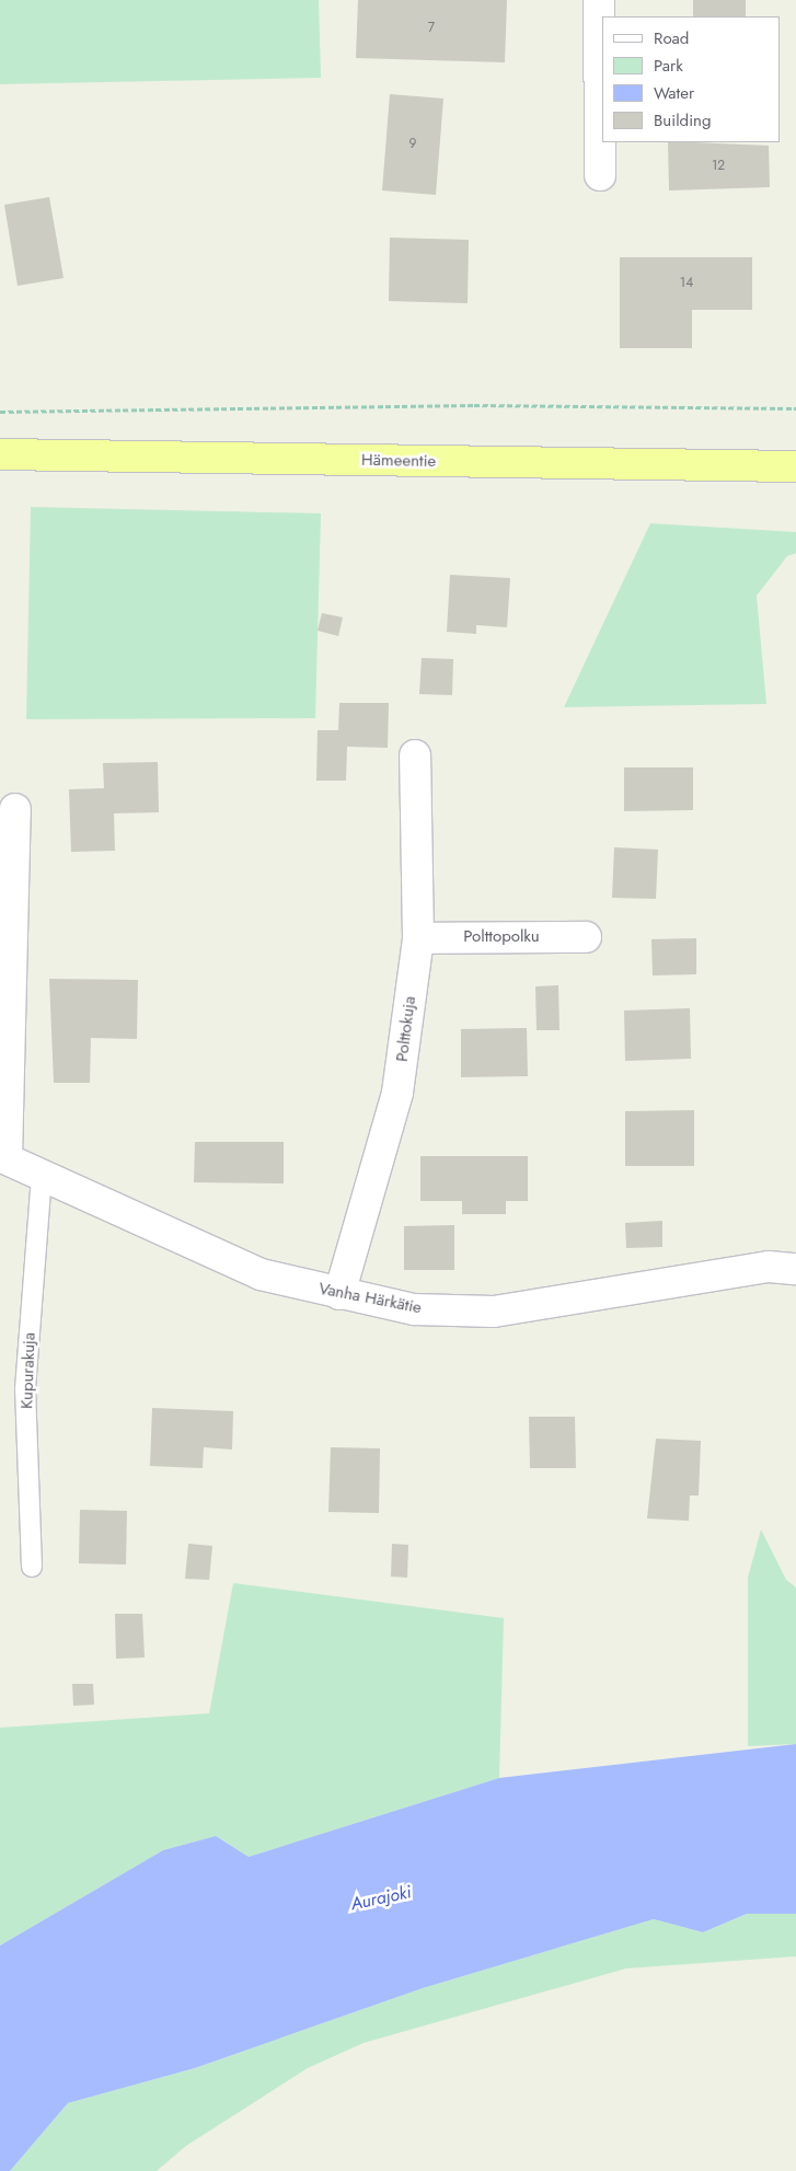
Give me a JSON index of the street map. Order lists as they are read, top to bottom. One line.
{"streets":{"highway":["Hämeentie"],"street":["Polttopolku","Polttokuja","Vanha Härkätie"],"lane":["Kupurakuja"]},"crossings":[["Polttopolku","Polttokuja"],["Polttokuja","Vanha Härkätie"],["Vanha Härkätie","Kupurakuja"]],"water":["Aurajoki"],"house_numbers":["7","9","12","14"],"legend":["Road","Park","Water","Building"]}
